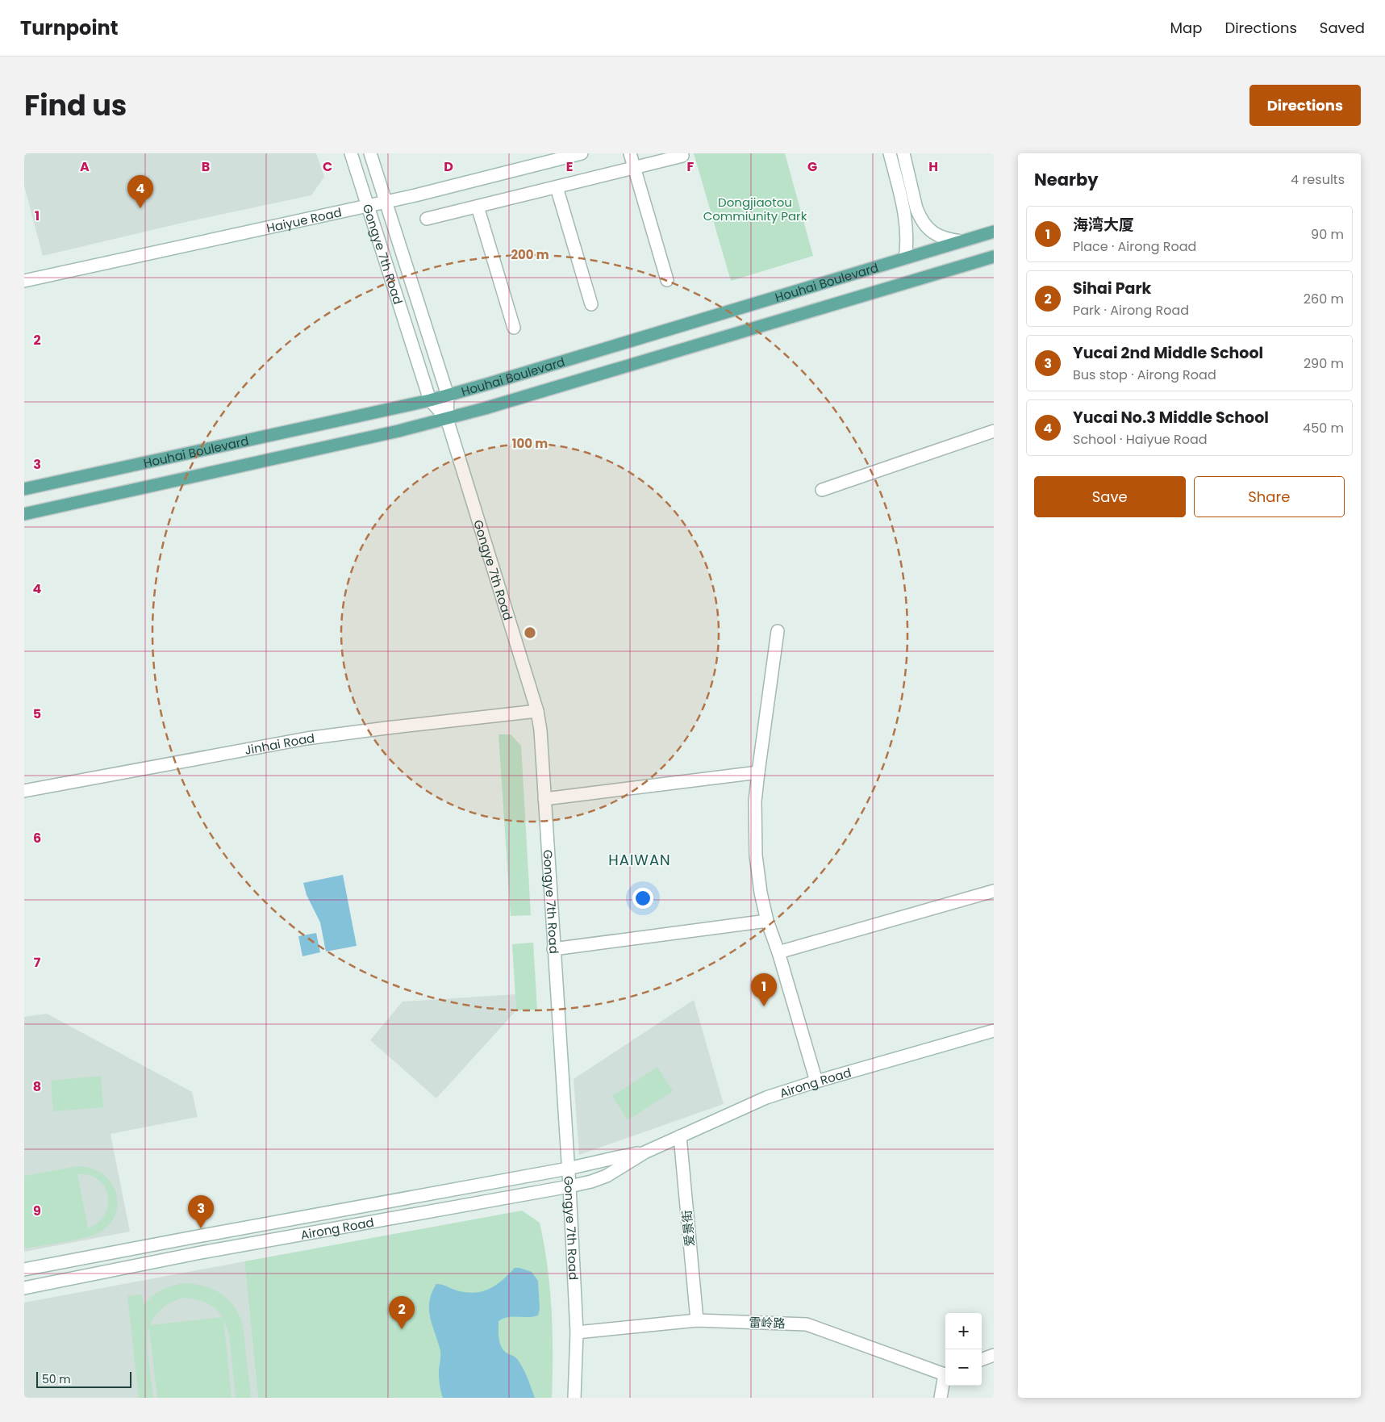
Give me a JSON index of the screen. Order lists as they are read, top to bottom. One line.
{"streets":{"main road":["Houhai Boulevard"],"street":["Haiyue Road","Gongye 7th Road","Jinhai Road","Airong Road","爱景街","雷岭路"]},"crossings":[["Haiyue Road","Gongye 7th Road"],["Gongye 7th Road","Houhai Boulevard"],["Gongye 7th Road","Jinhai Road"],["Gongye 7th Road","Airong Road"],["Gongye 7th Road","雷岭路"],["Airong Road","爱景街"],["爱景街","雷岭路"]],"districts":["HAIWAN"],"parks":["Dongjiaotou Commiunity Park"],"scale_bar":"50 m","page":{"header":"Turnpoint","nav":["Map","Directions","Saved"],"title":"Find us","buttons":["Directions",["Save","Share"]],"heading":["Nearby","4 results"],"pins":["4","1","3","2"],"list":[{"mark":"1","name":"海湾大厦","note":"Place · Airong Road","value":"90 m"},{"mark":"2","name":"Sihai Park","note":"Park · Airong Road","value":"260 m"},{"mark":"3","name":"Yucai 2nd Middle School","note":"Bus stop · Airong Road","value":"290 m"},{"mark":"4","name":"Yucai No.3 Middle School","note":"School · Haiyue Road","value":"450 m"}],"map_buttons":["+","−"],"scale":"50 m"},"grid":{"columns":["A","B","C","D","E","F","G","H"],"rows":["1","2","3","4","5","6","7","8","9"]},"rings":["200 m","100 m"]}
